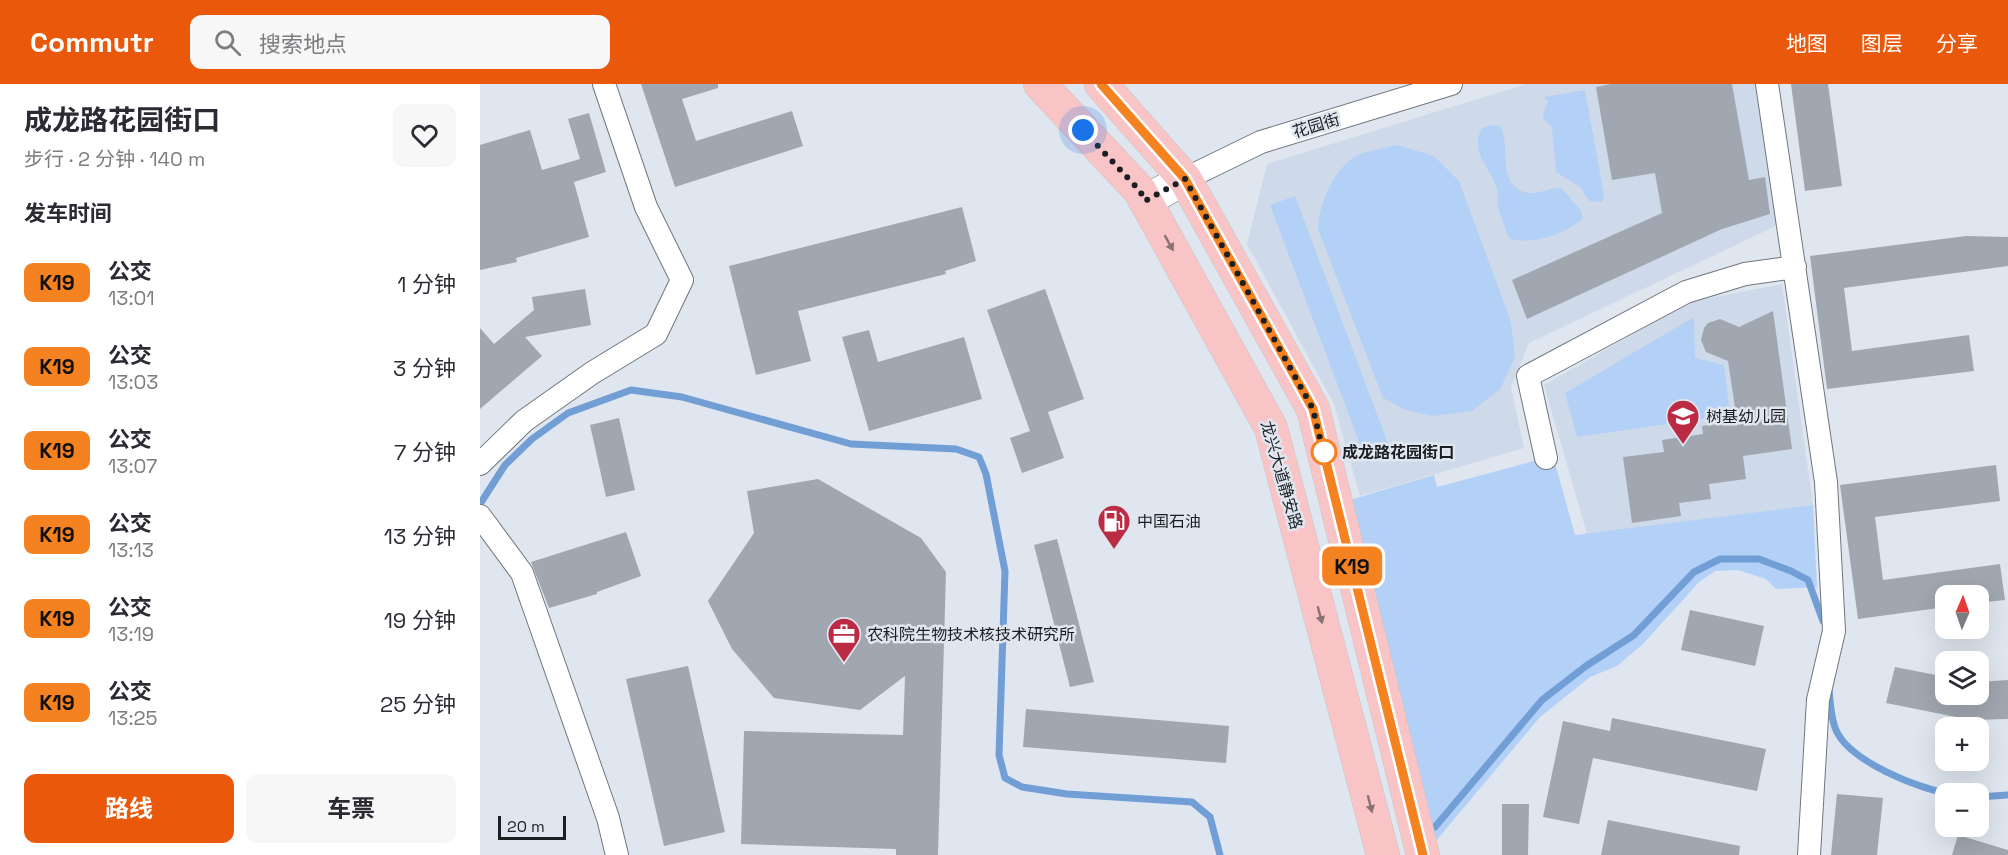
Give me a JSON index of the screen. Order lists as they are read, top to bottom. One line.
{"streets":{"main road":["龙兴大道静安路"],"street":["花园街"]},"places":{"school or university":["树基幼儿园"],"other":["成龙路花园街口"],"fuel station":["中国石油"],"office":["农科院生物技术核技术研究所"]},"lines":["bus line K19"],"scale_bar":"20 m","north":"top","page":{"header":"Commutr","search":"搜索地点","nav":["地图","图层","分享"],"heading":[["成龙路花园街口","步行 · 2 分钟 · 140 m"],"发车时间"],"on_map":"K19","list":[{"mark":"K19","name":"公交","note":"13:01","value":"1 分钟"},{"mark":"K19","name":"公交","note":"13:03","value":"3 分钟"},{"mark":"K19","name":"公交","note":"13:07","value":"7 分钟"},{"mark":"K19","name":"公交","note":"13:13","value":"13 分钟"},{"mark":"K19","name":"公交","note":"13:19","value":"19 分钟"},{"mark":"K19","name":"公交","note":"13:25","value":"25 分钟"}],"map_buttons":["+","−"],"buttons":["路线","车票"],"scale":"20 m"}}
